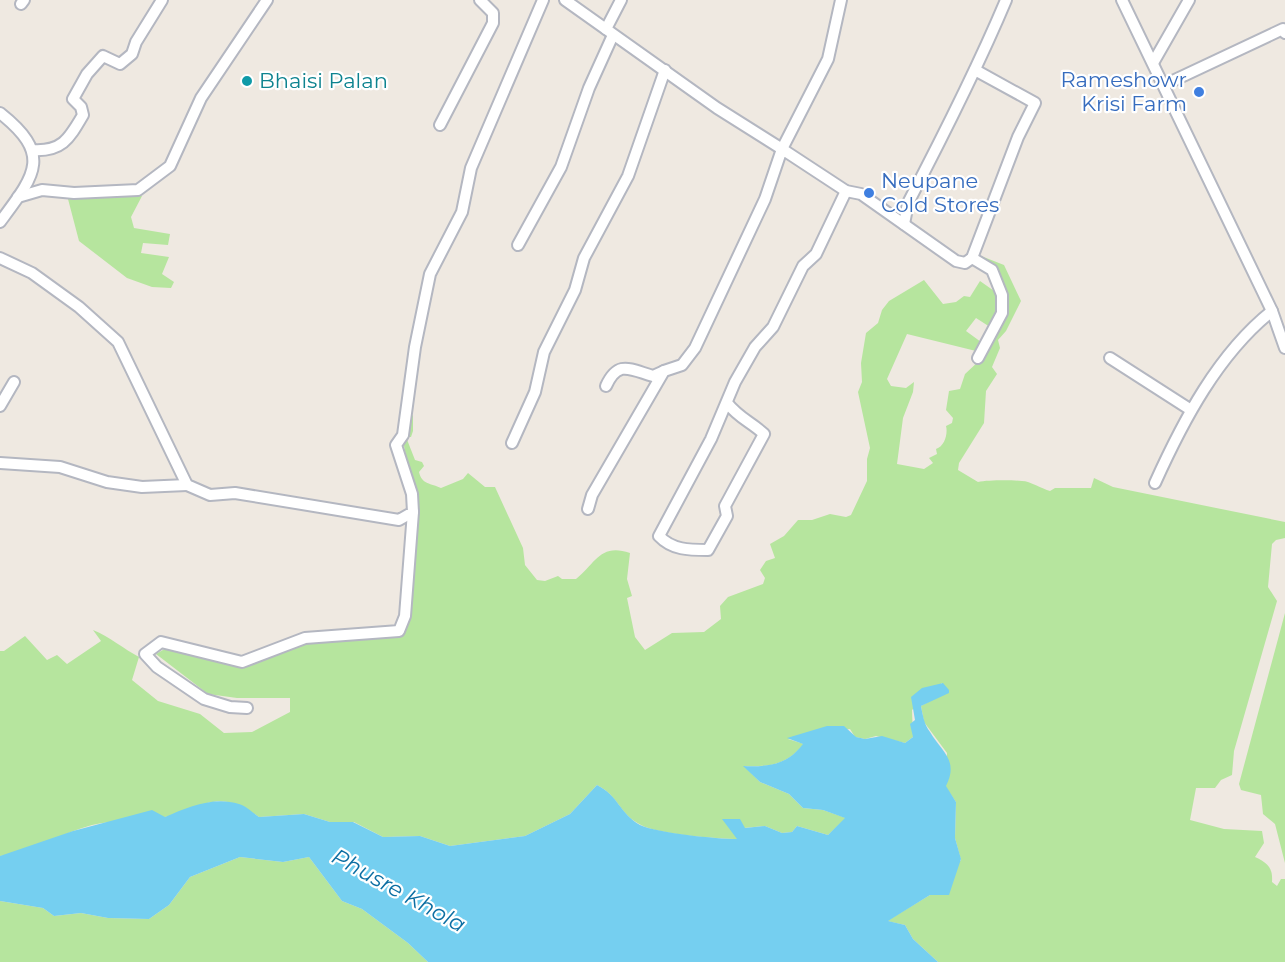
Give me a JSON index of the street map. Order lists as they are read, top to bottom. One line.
{"water":["Phusre Khola"],"places":["Bhaisi Palan","Rameshowr Krisi Farm","Neupane Cold Stores"]}
